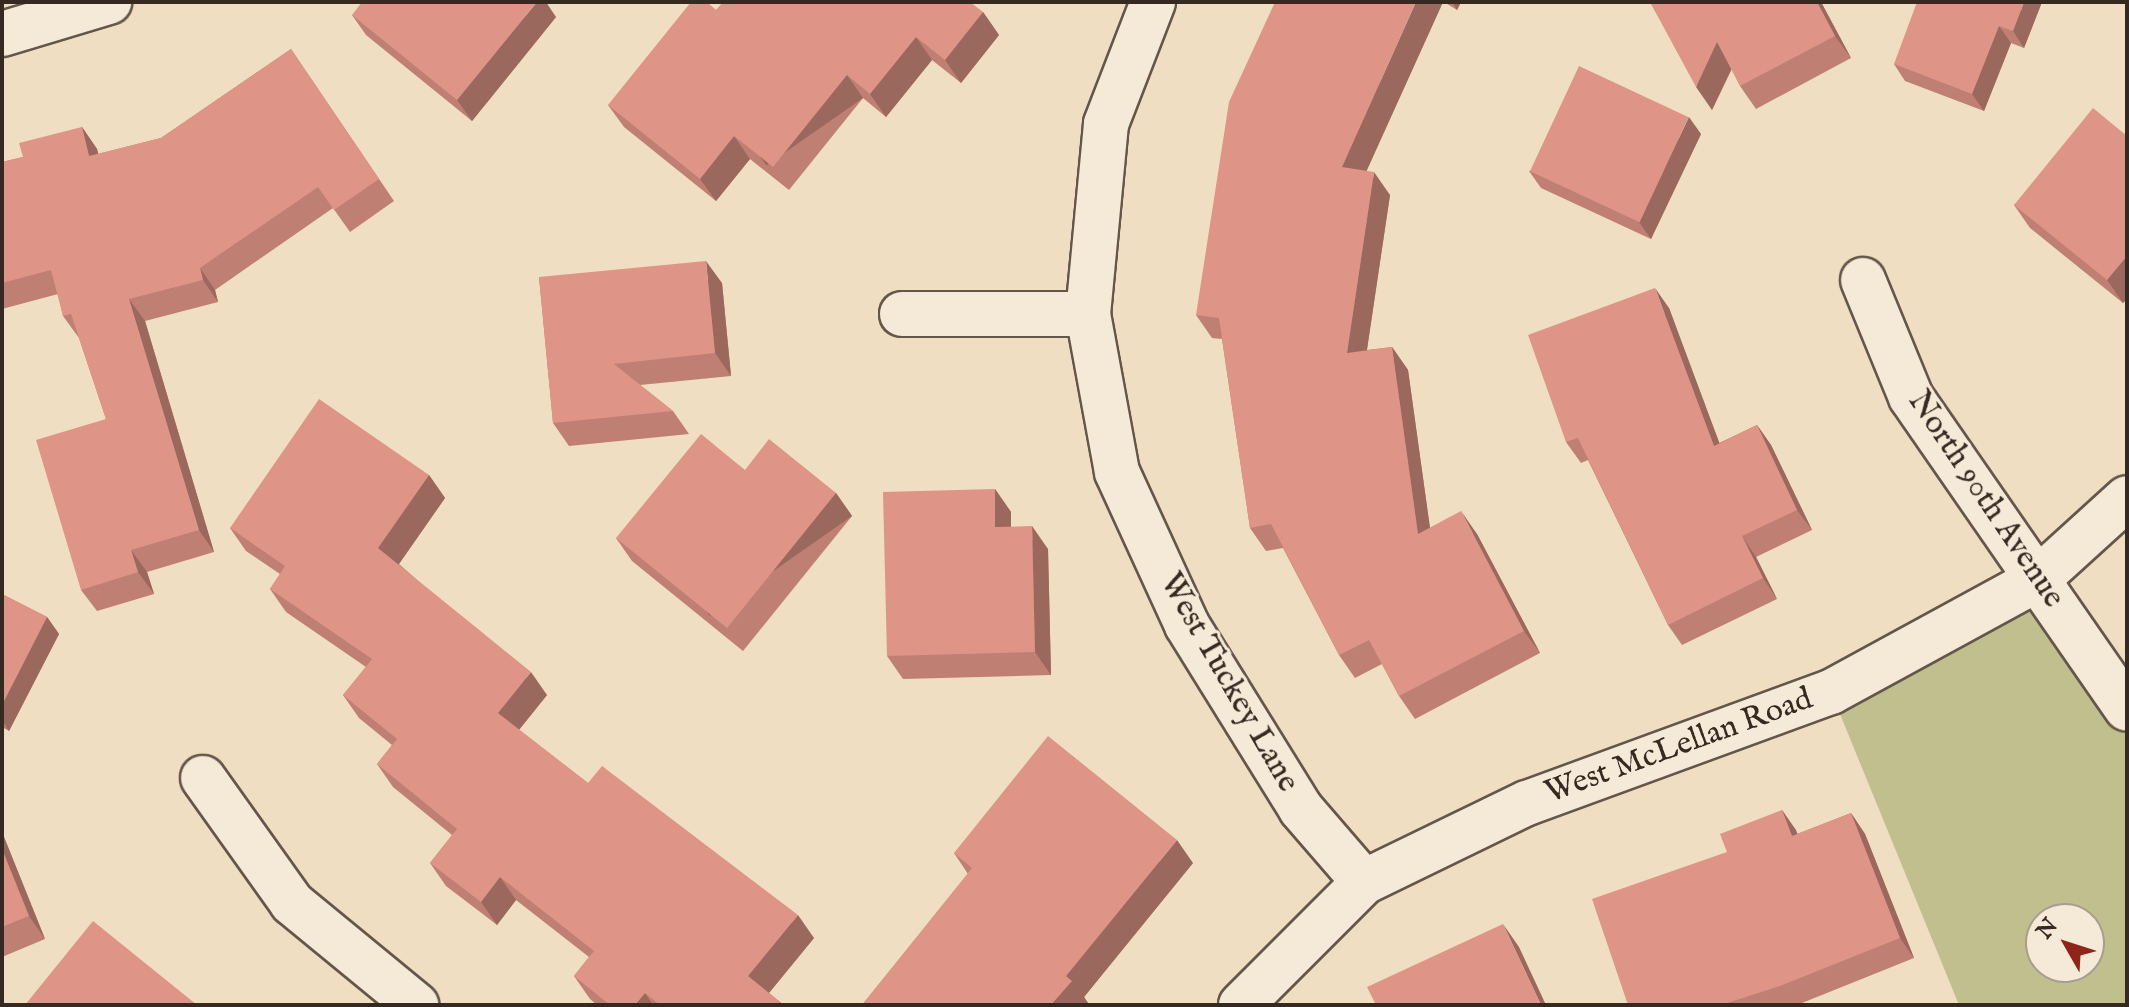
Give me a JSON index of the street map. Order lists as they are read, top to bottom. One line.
{"streets":{"street":["North 90th Avenue","West Tuckey Lane","West McLellan Road"]},"crossings":[["North 90th Avenue","West McLellan Road"],["West Tuckey Lane","West McLellan Road"]],"north":"top left"}
